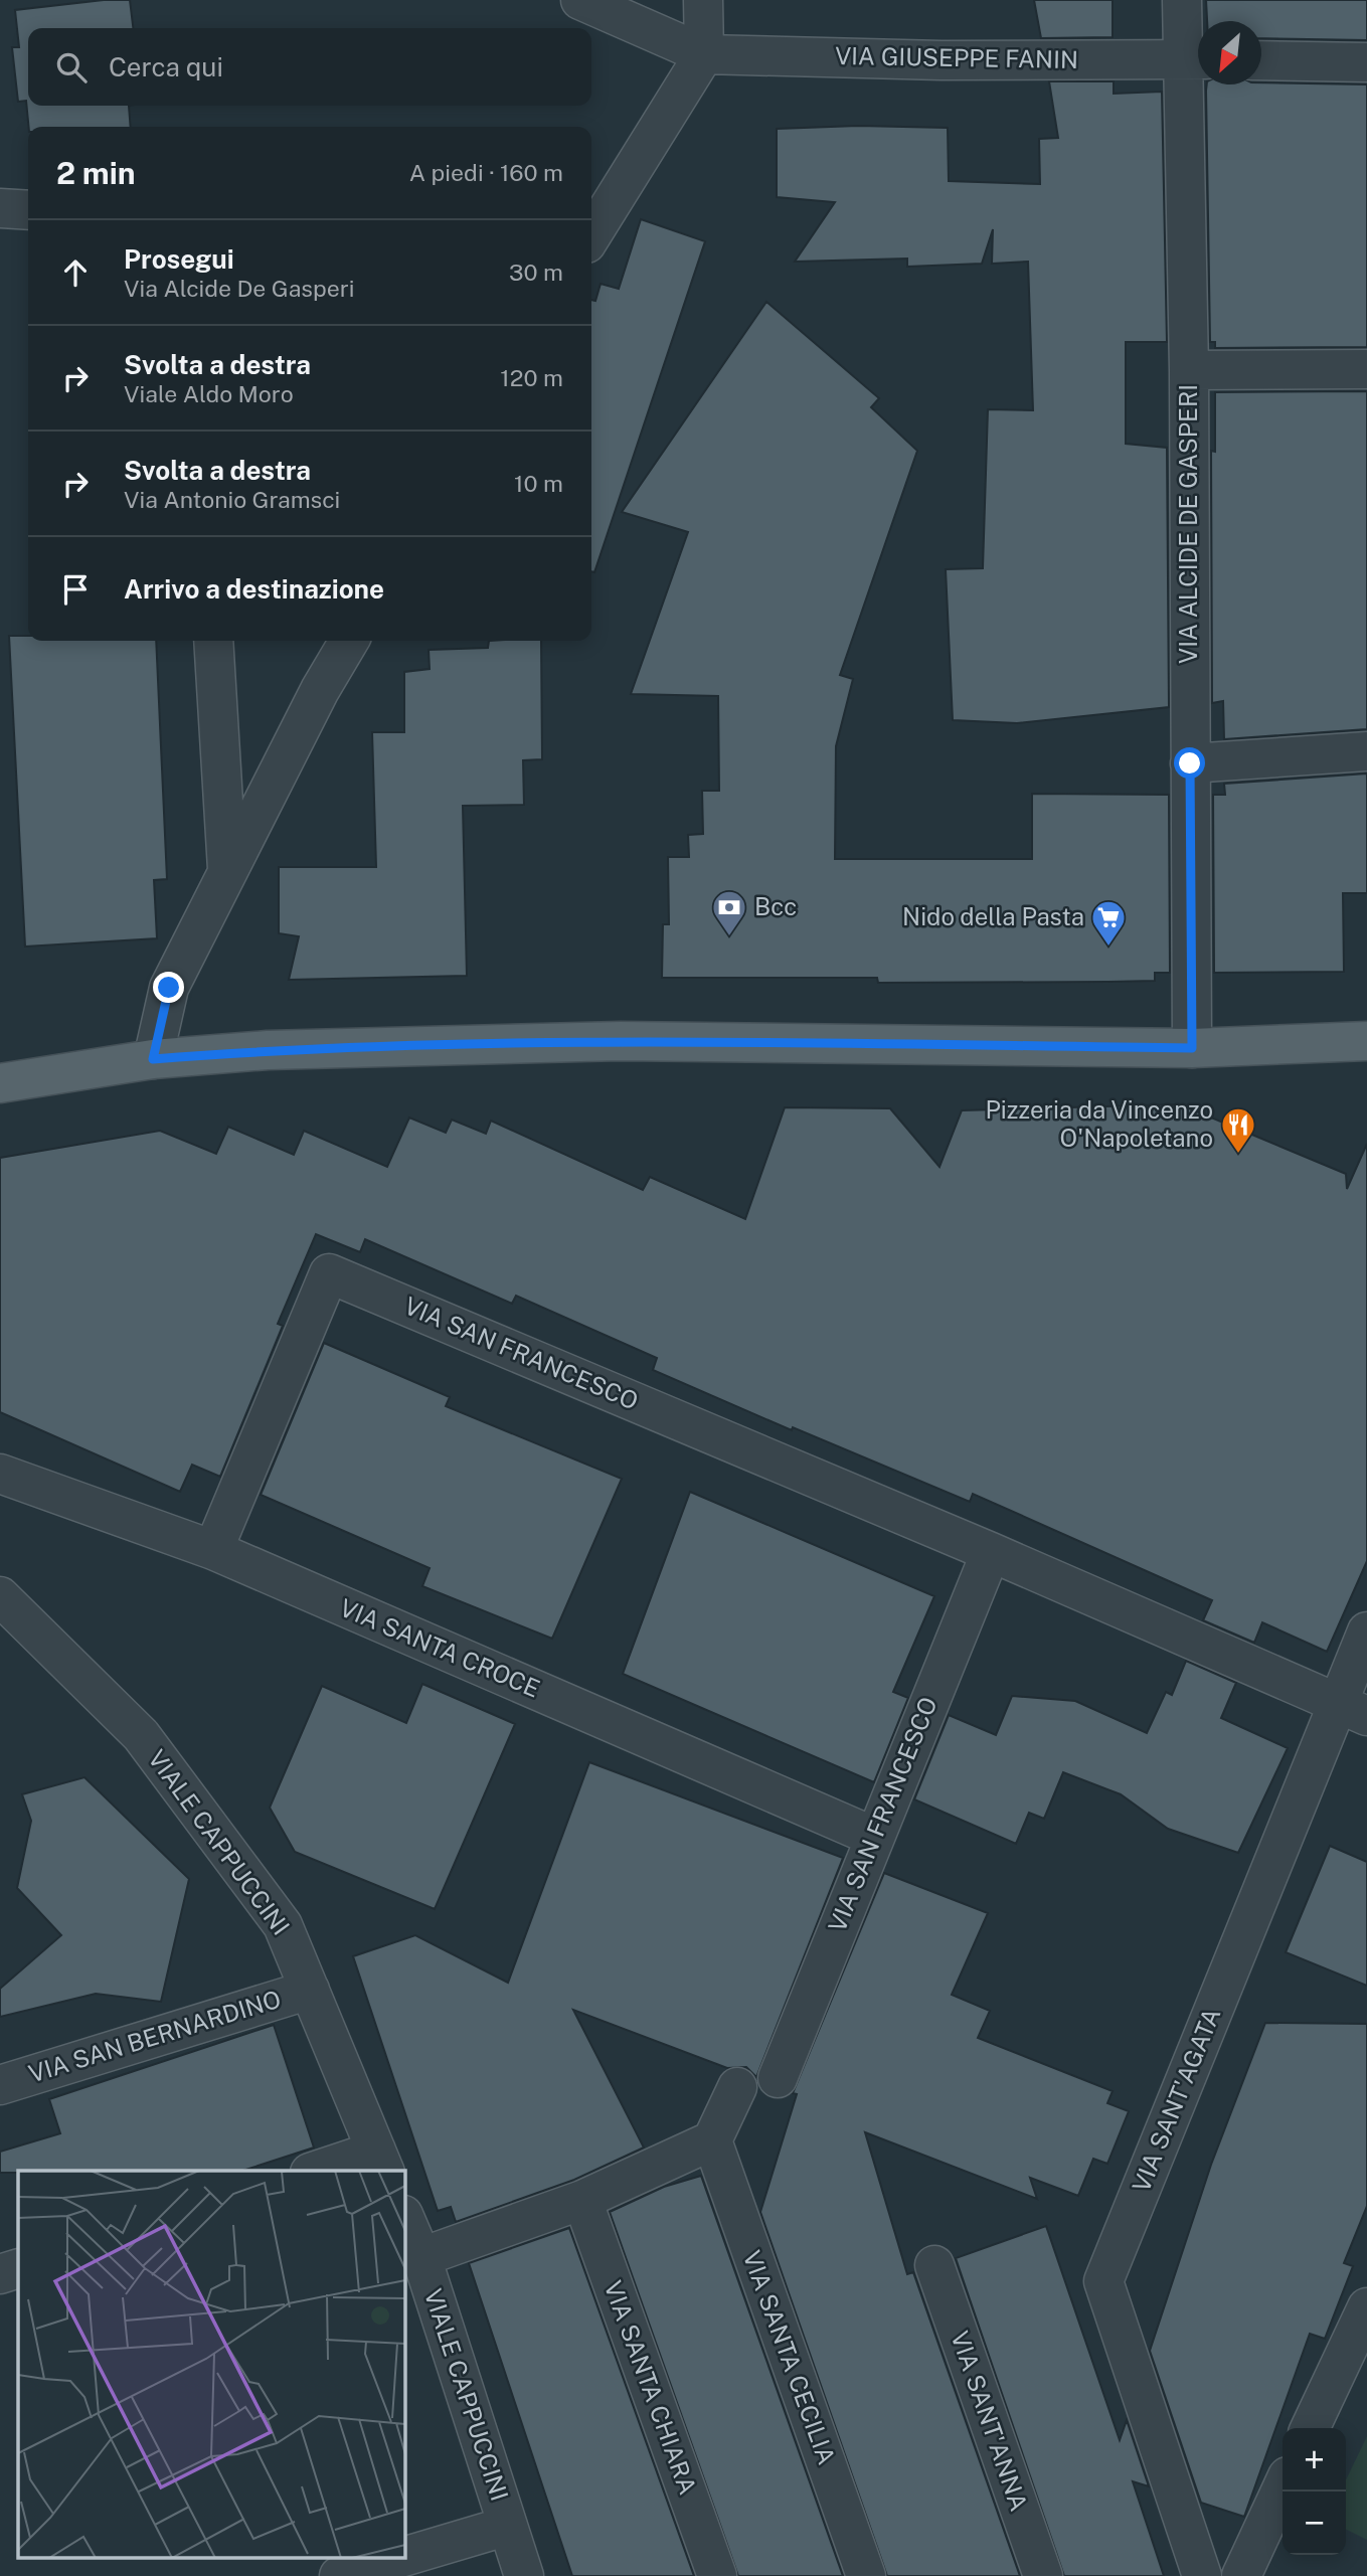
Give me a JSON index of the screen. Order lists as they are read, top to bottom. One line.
{"streets":{"street":["VIA GIUSEPPE FANIN","VIA ALCIDE DE GASPERI","VIA SAN FRANCESCO","VIA SANTA CROCE","VIALE CAPPUCCINI","VIA SAN BERNARDINO","VIA SANT'AGATA","VIA SANTA CECILIA","VIA SANTA CHIARA","VIA SANT'ANNA"]},"crossings":[["VIA GIUSEPPE FANIN","VIA ALCIDE DE GASPERI"],["VIA SAN FRANCESCO","VIA SANTA CROCE"],["VIA SAN FRANCESCO","VIA SANT'AGATA"],["VIALE CAPPUCCINI","VIA SAN BERNARDINO"]],"places":{"bank":["Bcc"],"supermarket":["Nido della Pasta"],"restaurant":["Pizzeria da Vincenzo O'Napoletano"]},"north":"bottom left","page":{"search":"Cerca qui","heading":["2 min","A piedi · 160 m"],"list":[["Prosegui","Via Alcide De Gasperi","30 m"],["Svolta a destra","Viale Aldo Moro","120 m"],["Svolta a destra","Via Antonio Gramsci","10 m"],"Arrivo a destinazione"],"map_buttons":["+","−"]}}
